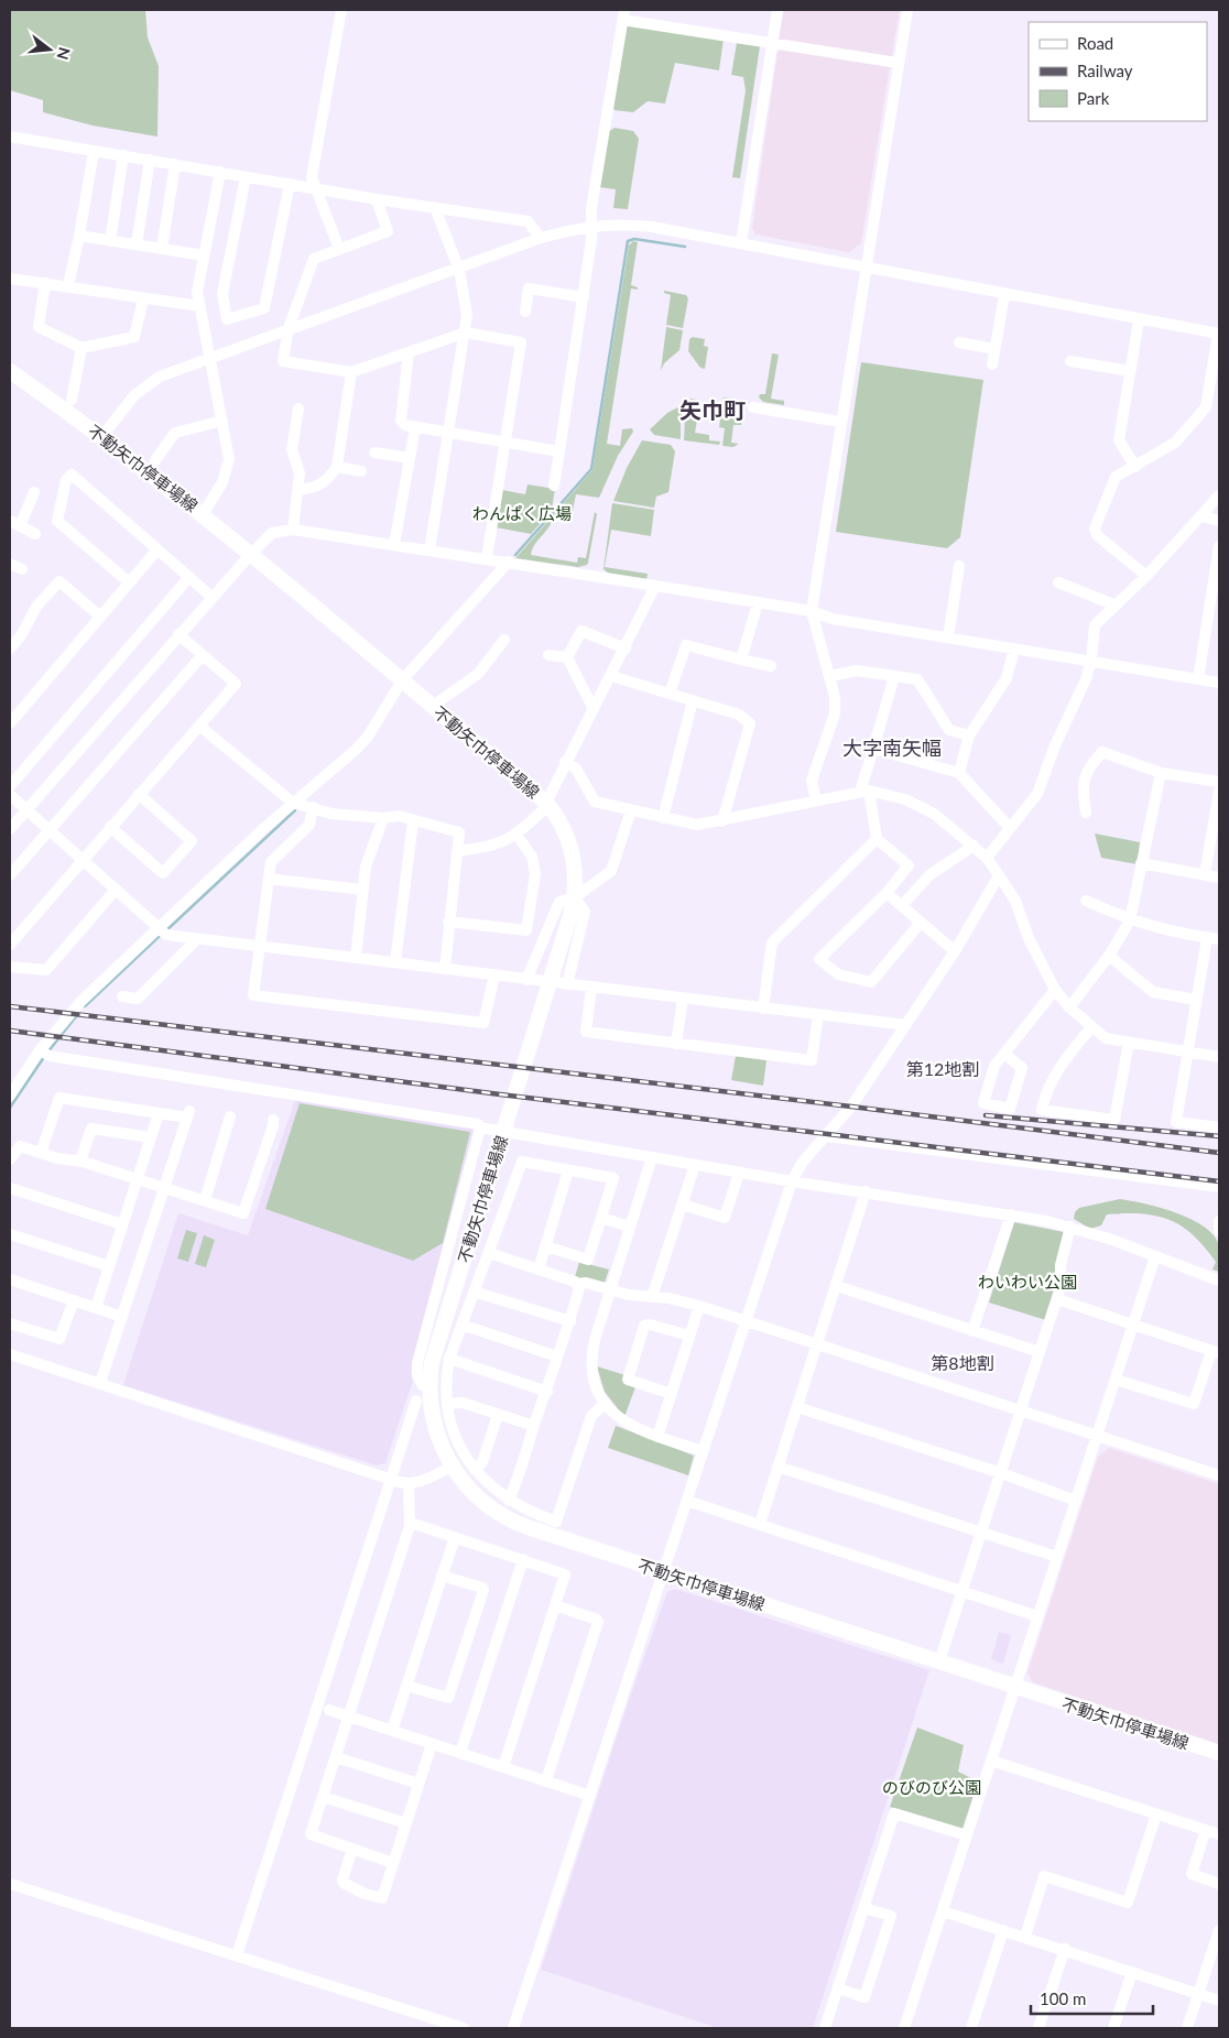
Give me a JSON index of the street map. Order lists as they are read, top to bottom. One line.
{"streets":{"main road":["不動矢巾停車場線"]},"districts":["矢巾町","大字南矢幅","第12地割","第8地割"],"parks":["わんぱく広場","わいわい公園","のびのび公園"],"legend":["Road","Railway","Park"],"scale_bar":"100 m","north":"right"}
